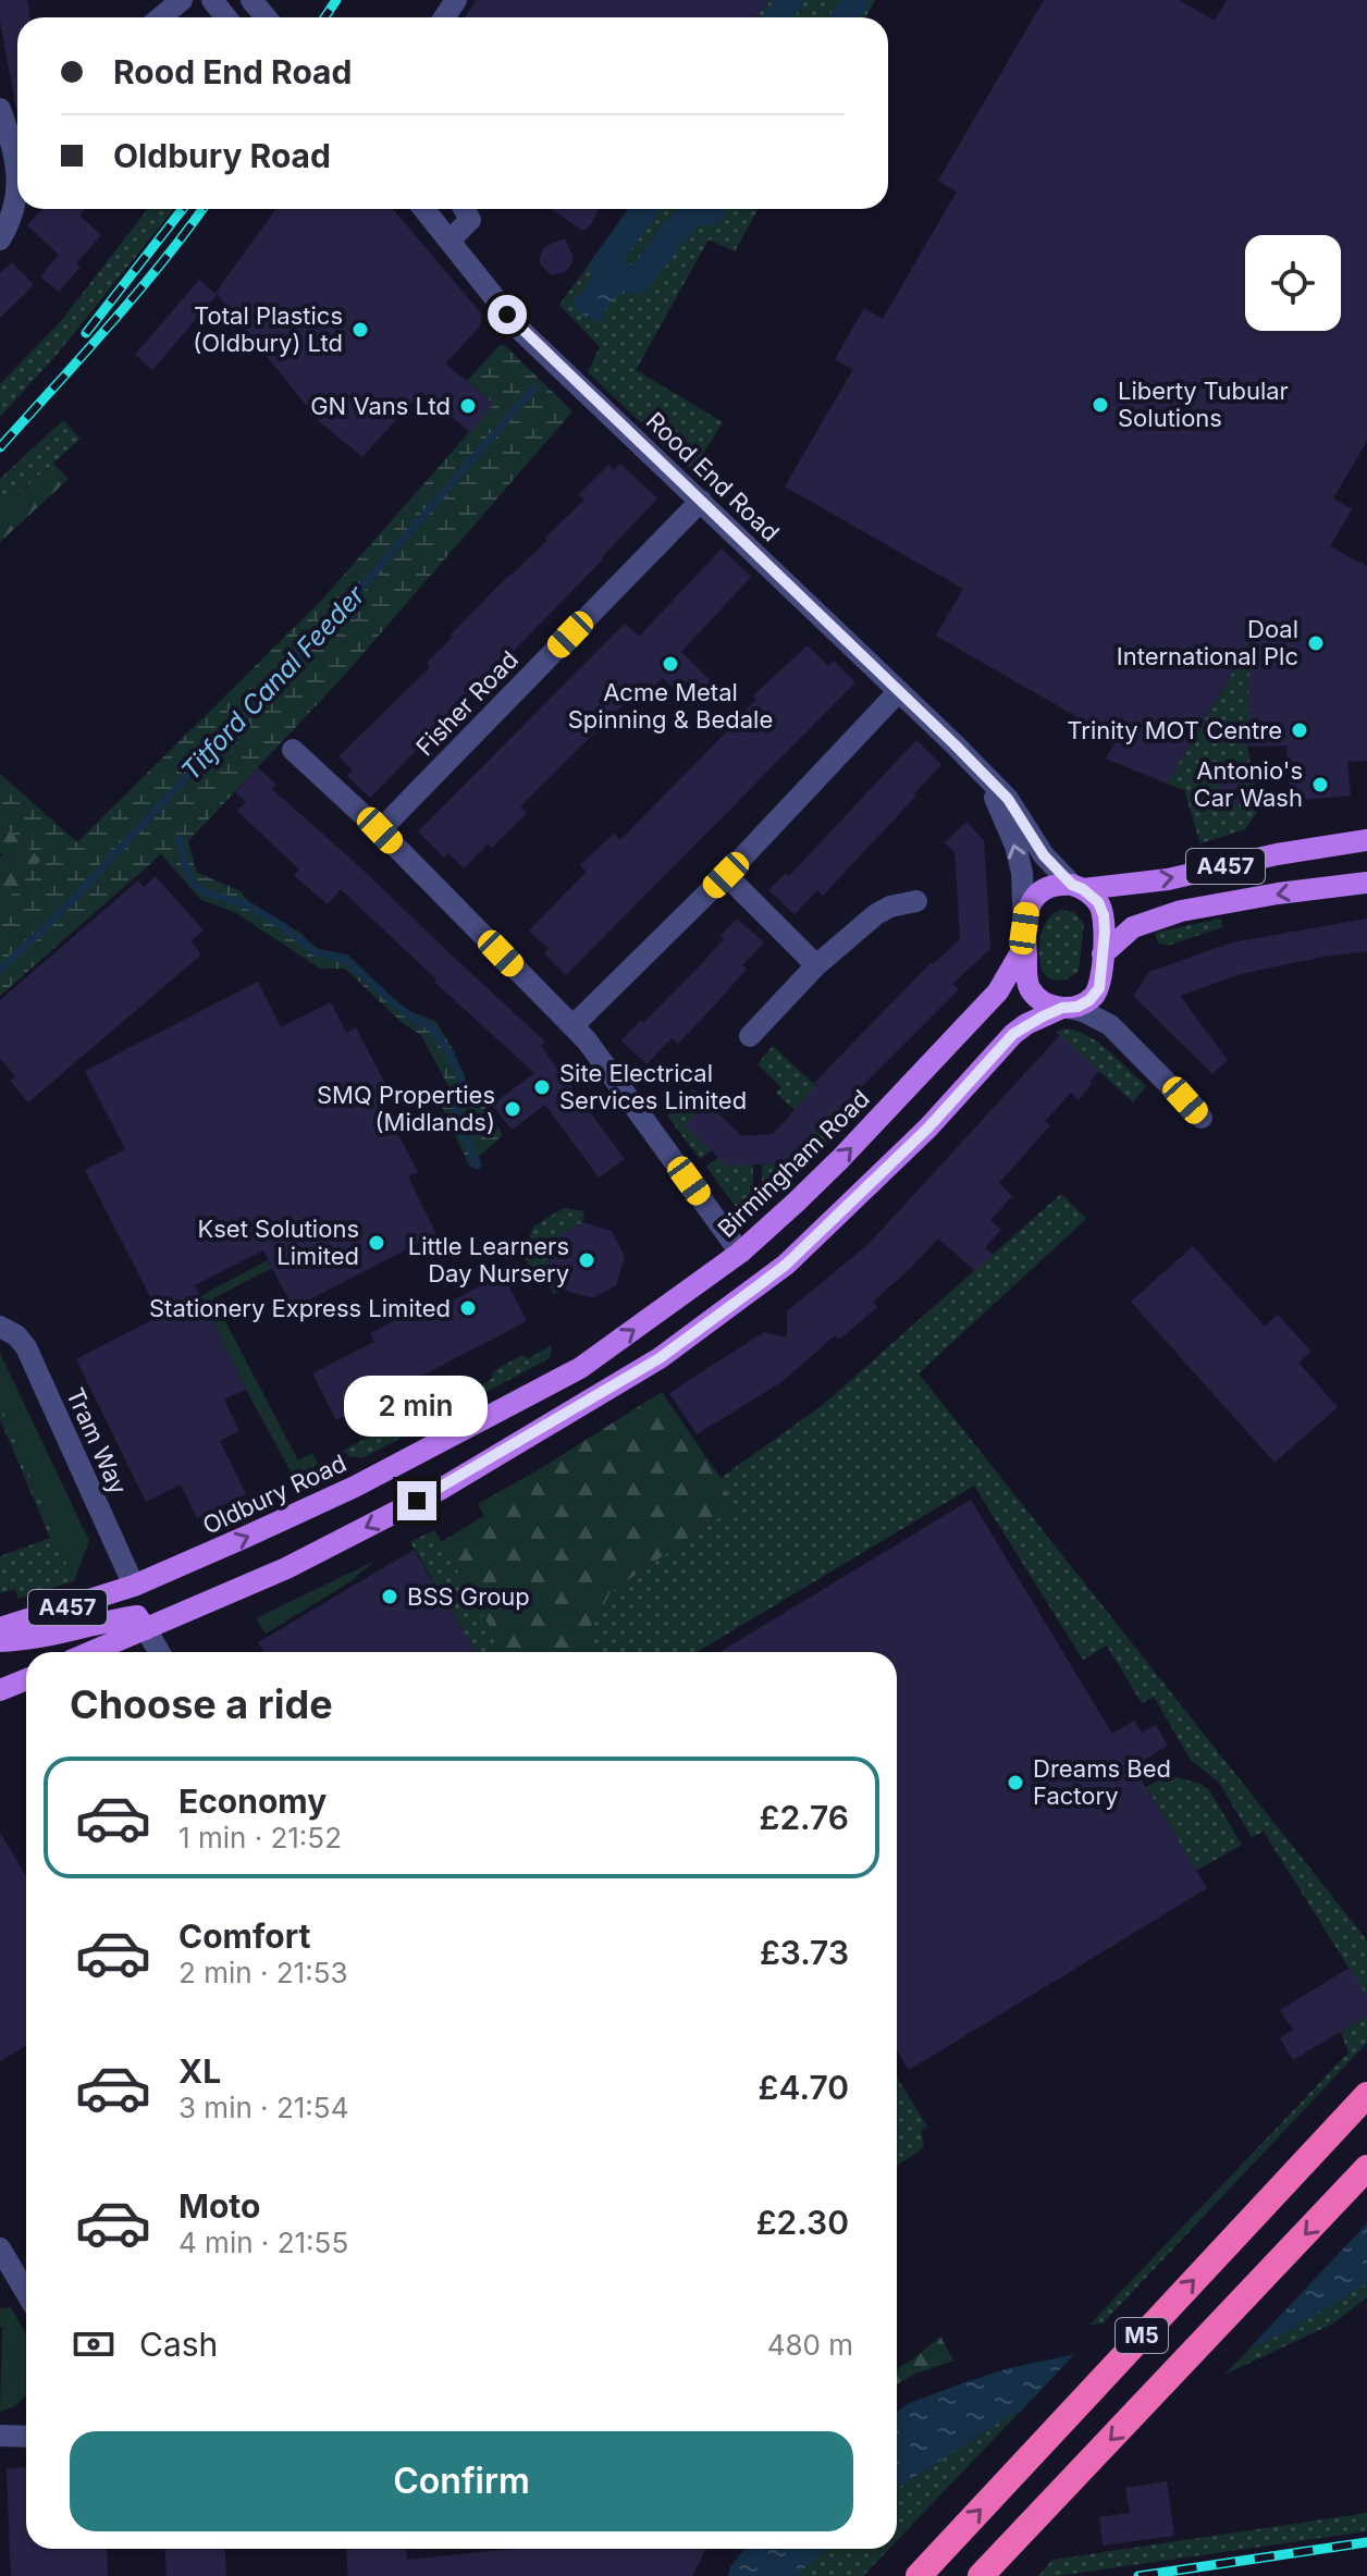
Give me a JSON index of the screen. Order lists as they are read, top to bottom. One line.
{"streets":{"highway":["M5"],"main road":["A457","Birmingham Road","Oldbury Road"],"street":["Rood End Road","Fisher Road","Tram Way"]},"crossings":[["Rood End Road","Fisher Road"],["Rood End Road","A457"],["Rood End Road","Birmingham Road"],["A457","Birmingham Road"],["Birmingham Road","Oldbury Road"],["Tram Way","Oldbury Road"]],"water":["Titford Canal Feeder"],"places":["Total Plastics (Oldbury) Ltd","Liberty Tubular Solutions","GN Vans Ltd","Doal International Plc","Acme Metal Spinning & Bedale","Trinity MOT Centre","Antonio's Car Wash","Site Electrical Services Limited","SMQ Properties (Midlands)","Kset Solutions Limited","Little Learners Day Nursery","Stationery Express Limited","BSS Group","Dreams Bed Factory"],"page":{"banner":["Rood End Road","Oldbury Road"],"bubble":"2 min","heading":"Choose a ride","list":[{"name":"Economy","note":"1 min · 21:52","value":"£2.76"},{"name":"Comfort","note":"2 min · 21:53","value":"£3.73"},{"name":"XL","note":"3 min · 21:54","value":"£4.70"},{"name":"Moto","note":"4 min · 21:55","value":"£2.30"}],"pay":["Cash","480 m"],"buttons":"Confirm"}}
